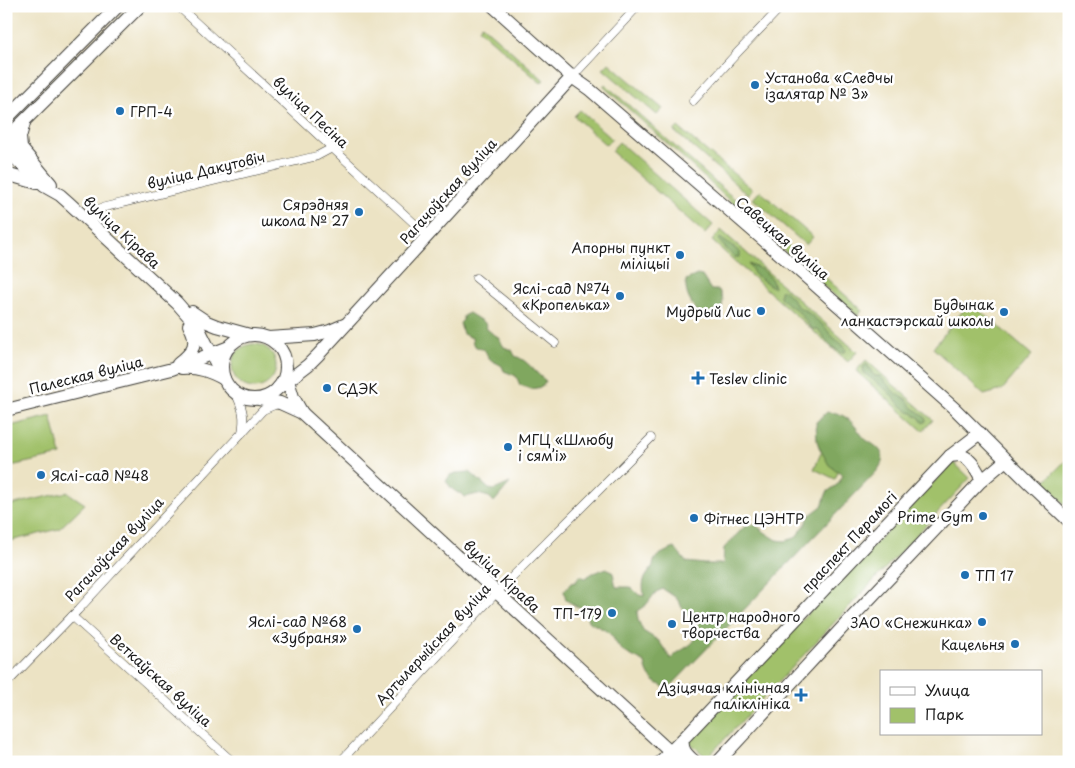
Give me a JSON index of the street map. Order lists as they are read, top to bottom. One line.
{"streets":{"main road":["Рагачоўская вуліца","вуліца Кірава","Савецкая вуліца","Палеская вуліца","праспект Перамогі"],"street":["вуліца Песіна","вуліца Дакутовіч","Артылерыйская вуліца","Веткаўская вуліца"]},"crossings":[["вуліца Песіна","вуліца Дакутовіч"],["вуліца Песіна","Рагачоўская вуліца"],["вуліца Дакутовіч","вуліца Кірава"],["Рагачоўская вуліца","вуліца Кірава"],["Рагачоўская вуліца","Савецкая вуліца"],["Рагачоўская вуліца","Палеская вуліца"],["Рагачоўская вуліца","Веткаўская вуліца"],["вуліца Кірава","Палеская вуліца"],["вуліца Кірава","праспект Перамогі"],["вуліца Кірава","Артылерыйская вуліца"],["Савецкая вуліца","праспект Перамогі"]],"places":{"other":["Установа «Следчы ізалятар № 3»","ГРП-4","Сярэдняя школа № 27","Апорны пункт міліцыі","Яслі-сад №74 «Кропелька»","Мудрый Лис","Будынак ланкастэрскай школы","СДЭК","МГЦ «Шлюбу і сямʼі»","Яслі-сад №48","Prime Gym","Фітнес ЦЭНТР","ТП 17","ТП-179","ЗАО «Снежинка»","Центр народного творчества","Яслі-сад №68 «Зубраня»","Кацельня"],"health":["Teslev clinic","Дзіцячая клінічная паліклініка"]},"legend":["Улица","Парк"]}
